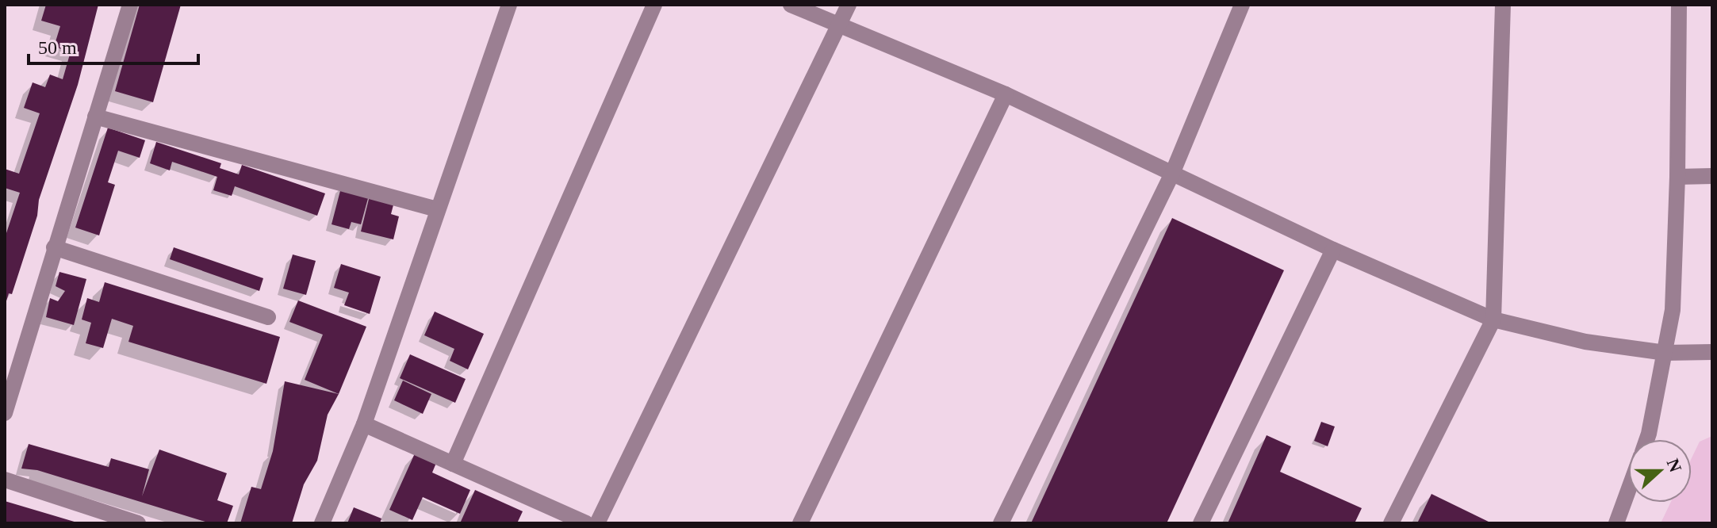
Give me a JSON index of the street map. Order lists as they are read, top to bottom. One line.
{"scale_bar":"50 m","north":"right"}
